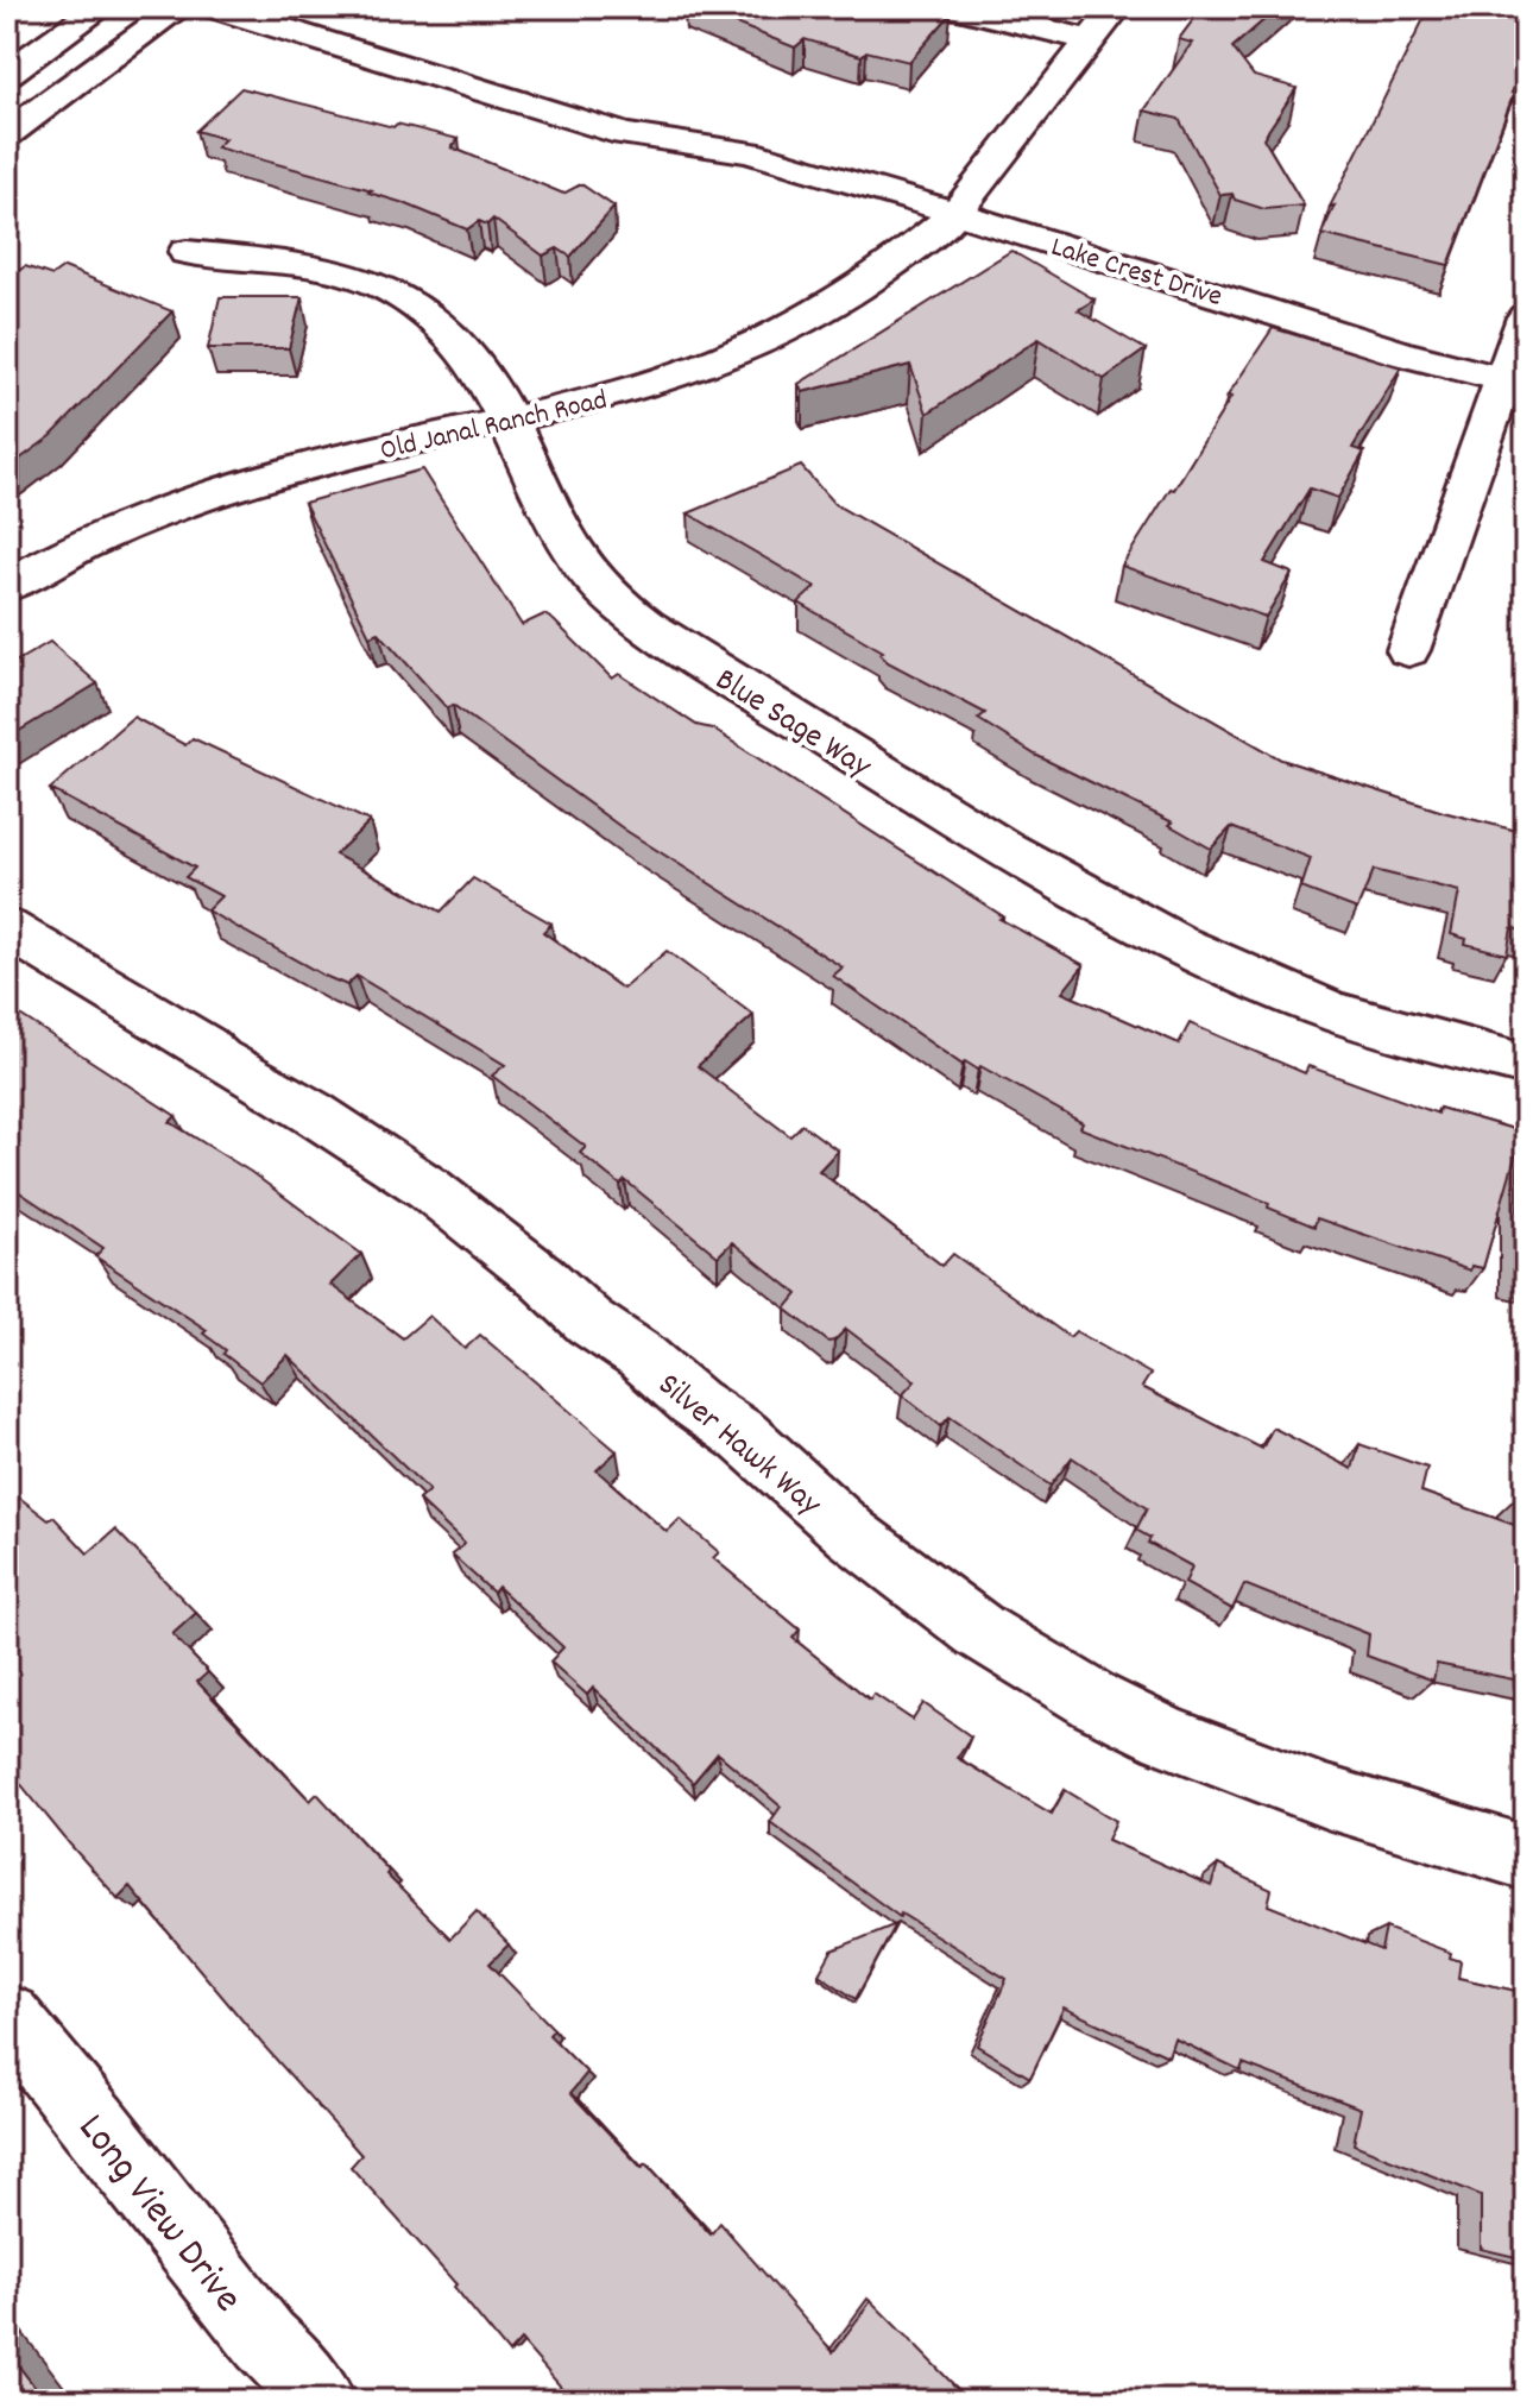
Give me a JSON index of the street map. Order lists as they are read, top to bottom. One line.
{"streets":{"street":["Lake Crest Drive","Old Janal Ranch Road","Blue Sage Way","Silver Hawk Way","Long View Drive"]},"crossings":[["Lake Crest Drive","Old Janal Ranch Road"],["Old Janal Ranch Road","Blue Sage Way"]]}
